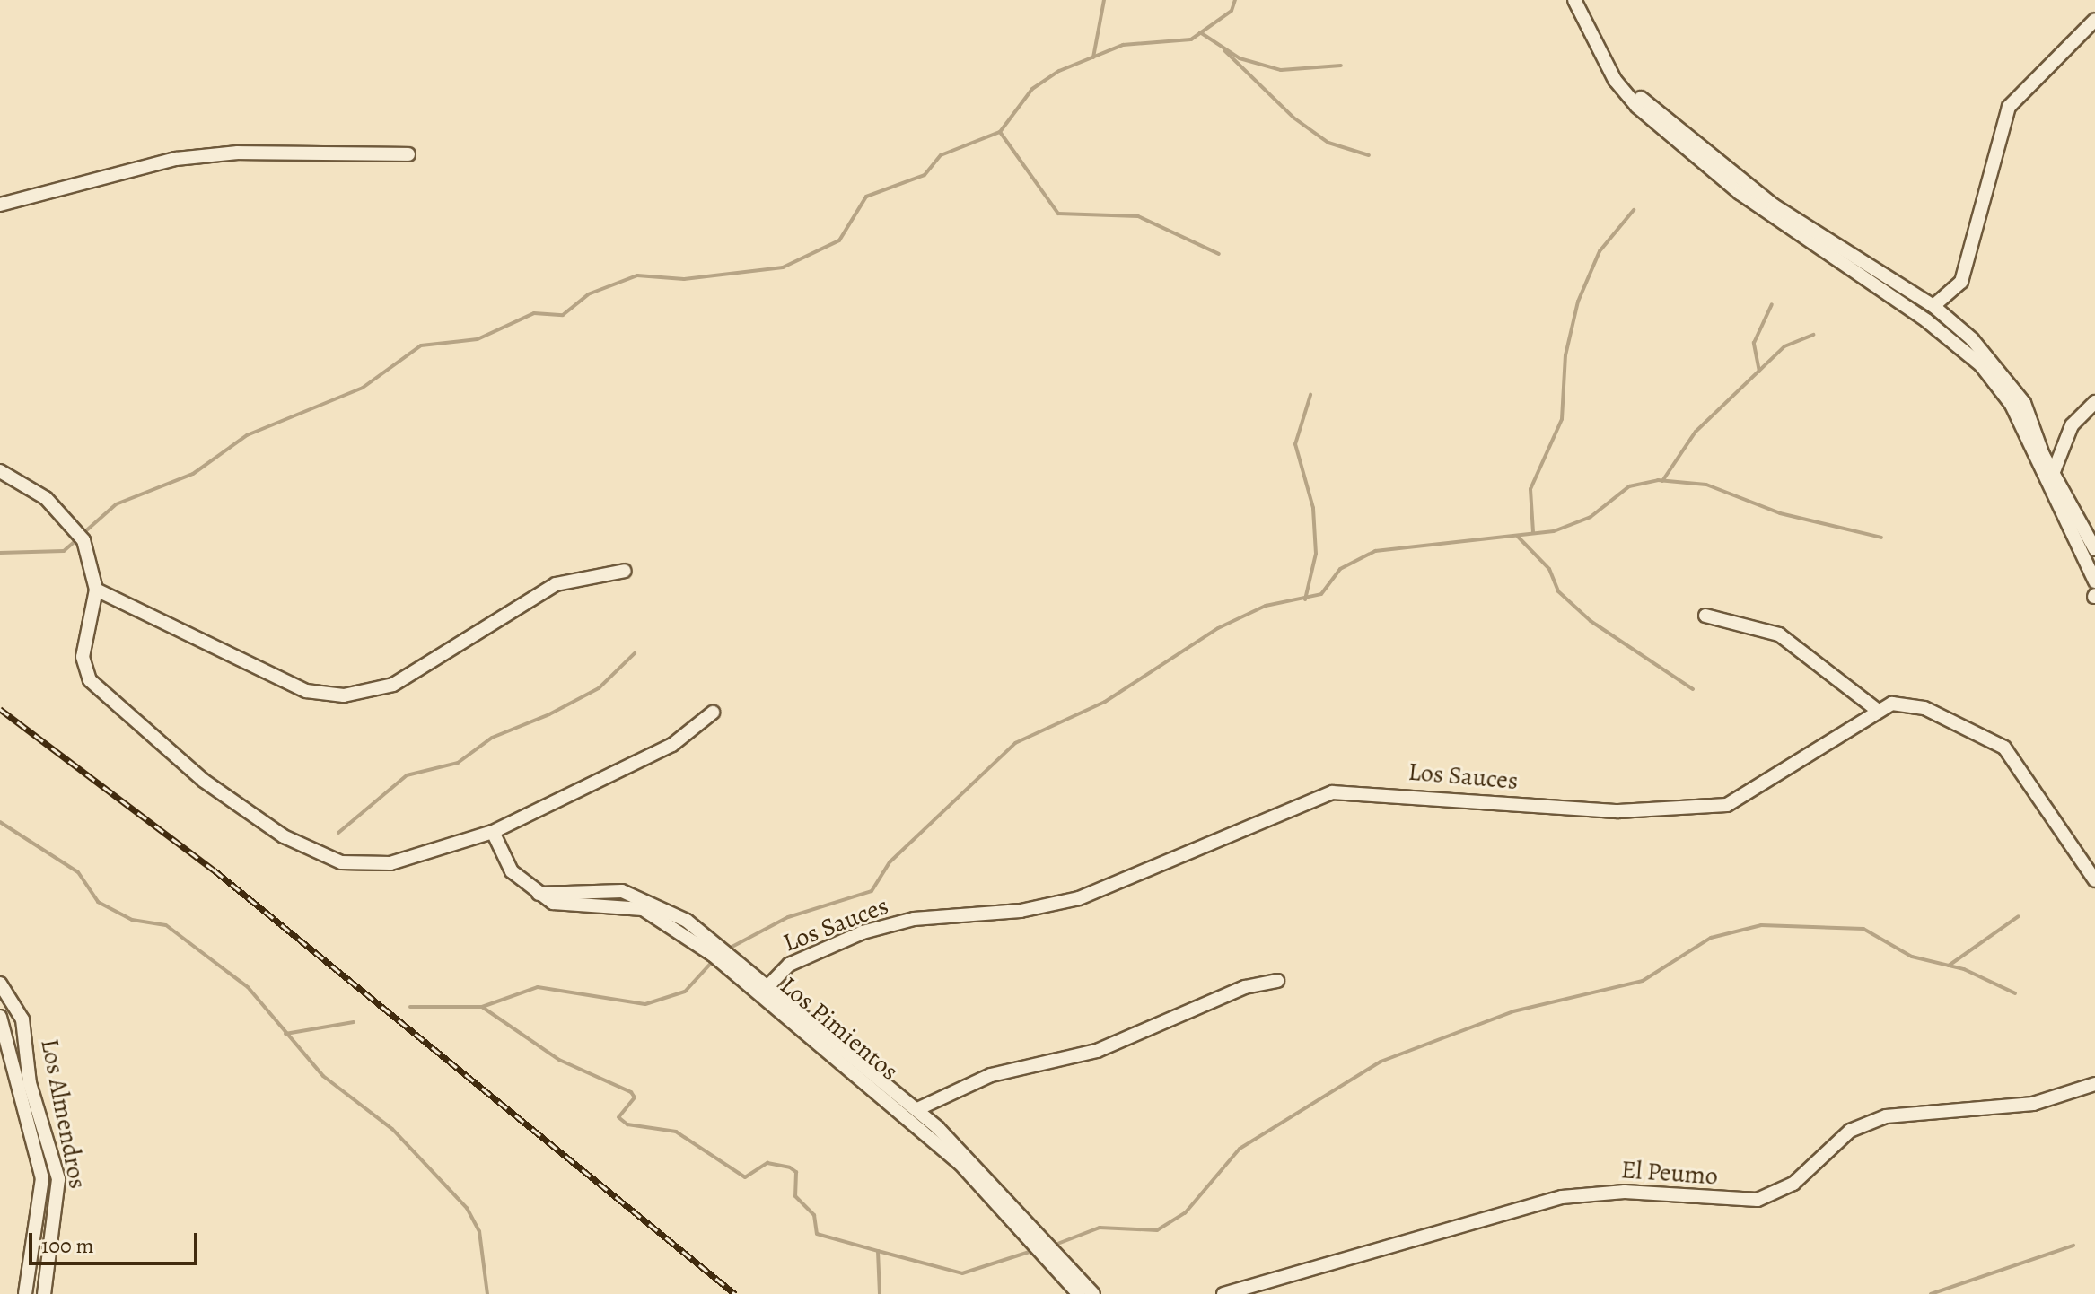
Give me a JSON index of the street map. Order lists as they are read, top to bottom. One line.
{"streets":{"street":["Los Sauces","Los Pimientos","Los Almendros","El Peumo"]},"crossings":[["Los Sauces","Los Pimientos"]],"scale_bar":"100 m"}
